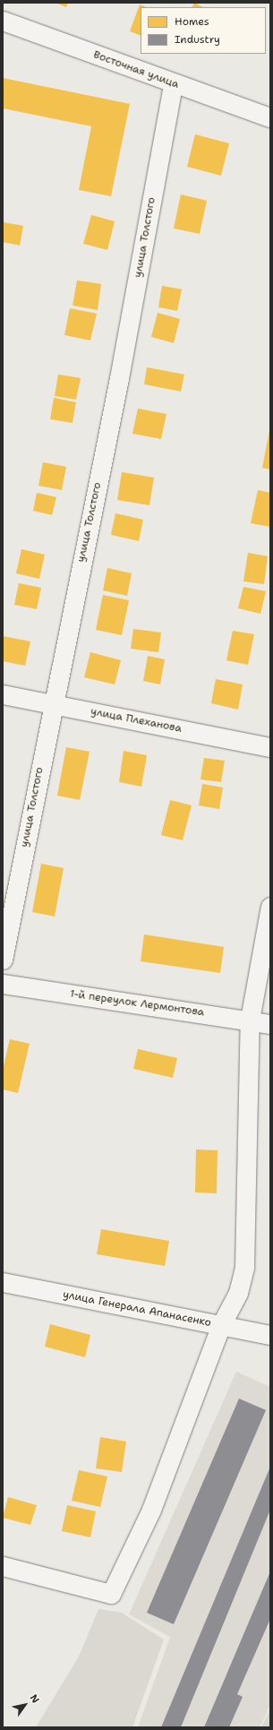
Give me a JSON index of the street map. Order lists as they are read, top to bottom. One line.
{"streets":{"street":["Восточная улица","улица Толстого","улица Плеханова","1-й переулок Лермонтова","улица Генерала Апанасенко"]},"crossings":[["Восточная улица","улица Толстого"],["улица Толстого","улица Плеханова"]],"legend":["Homes","Industry"],"north":"top right"}
